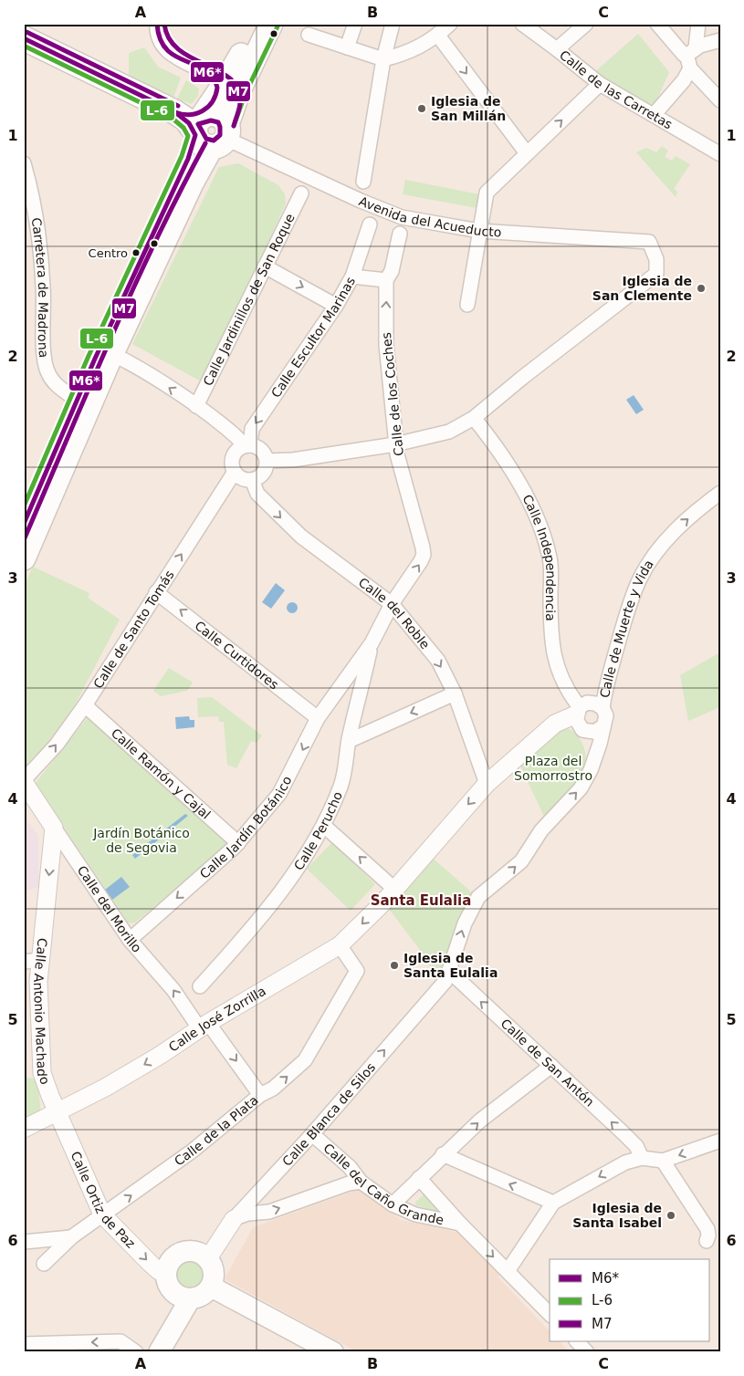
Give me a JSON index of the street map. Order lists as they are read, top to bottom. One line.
{"streets":{"street":["Calle de las Carretas","Avenida del Acueducto","Carretera de Madrona","Calle Jardinillos de San Roque","Calle Escultor Marinas","Calle de los Coches","Calle Independencia","Calle del Roble","Calle de Santo Tomás","Calle de Muerte y Vida","Calle Curtidores","Calle Ramón y Cajal","Calle Jardín Botánico","Calle Perucho","Calle del Morillo","Calle Antonio Machado","Calle José Zorrilla","Calle de San Antón","Calle Blanca de Silos","Calle de la Plata","Calle del Caño Grande","Calle Ortiz de Paz"]},"crossings":[["Avenida del Acueducto","Calle Independencia"],["Calle Escultor Marinas","Calle del Roble"],["Calle Escultor Marinas","Calle de Santo Tomás"],["Calle de los Coches","Calle del Roble"],["Calle de los Coches","Calle Jardín Botánico"],["Calle Independencia","Calle de Muerte y Vida"],["Calle Independencia","Calle José Zorrilla"],["Calle Independencia","Calle Blanca de Silos"],["Calle del Roble","Calle de Santo Tomás"],["Calle del Roble","Calle Jardín Botánico"],["Calle del Roble","Calle José Zorrilla"],["Calle de Santo Tomás","Calle Curtidores"],["Calle de Santo Tomás","Calle Ramón y Cajal"],["Calle de Santo Tomás","Calle del Morillo"],["Calle de Muerte y Vida","Calle José Zorrilla"],["Calle de Muerte y Vida","Calle Blanca de Silos"],["Calle Curtidores","Calle Jardín Botánico"],["Calle Ramón y Cajal","Calle Jardín Botánico"],["Calle Jardín Botánico","Calle Perucho"],["Calle Jardín Botánico","Calle del Morillo"],["Calle del Morillo","Calle Antonio Machado"],["Calle del Morillo","Calle José Zorrilla"],["Calle del Morillo","Calle de la Plata"],["Calle Antonio Machado","Calle José Zorrilla"],["Calle Antonio Machado","Calle Ortiz de Paz"],["Calle José Zorrilla","Calle Blanca de Silos"],["Calle José Zorrilla","Calle de la Plata"],["Calle José Zorrilla","Calle Ortiz de Paz"],["Calle de San Antón","Calle Blanca de Silos"],["Calle Blanca de Silos","Calle del Caño Grande"],["Calle Blanca de Silos","Calle Ortiz de Paz"],["Calle de la Plata","Calle Ortiz de Paz"]],"one_way":["Calle Escultor Marinas","Calle de los Coches","Calle del Roble","Calle de Santo Tomás","Calle de Muerte y Vida","Calle Curtidores","Calle Jardín Botánico","Calle Antonio Machado","Calle José Zorrilla","Calle de San Antón","Calle Blanca de Silos","Calle de la Plata","Calle Ortiz de Paz"],"districts":["Santa Eulalia"],"parks":["Plaza del Somorrostro","Jardín Botánico de Segovia"],"places":["Iglesia de San Millán","Centro","Iglesia de San Clemente","Iglesia de Santa Eulalia","Iglesia de Santa Isabel"],"lines":["transit line M6*","transit line M7","transit line L-6"],"legend":["M6*","L-6","M7"],"grid":{"columns":["A","B","C"],"rows":["1","2","3","4","5","6"]}}
